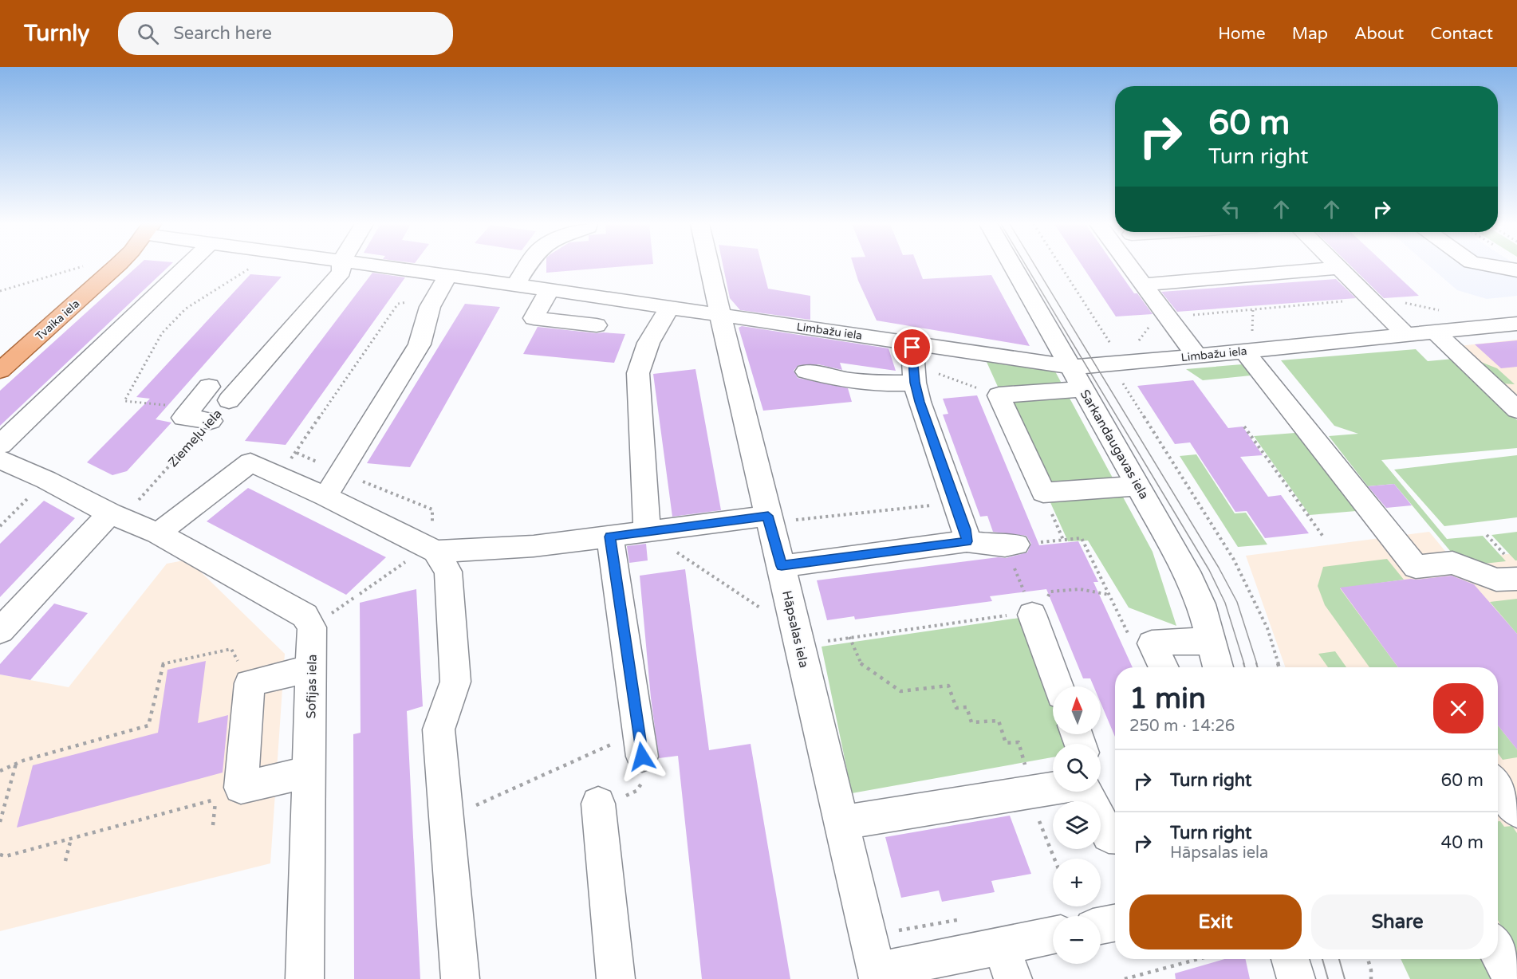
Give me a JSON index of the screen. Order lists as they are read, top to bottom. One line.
{"streets":{"main road":["Tvaika iela"],"street":["Limbažu iela","Ziemeļu iela","Sarkandaugavas iela","Hāpsalas iela","Sofijas iela"]},"crossings":[["Limbažu iela","Sarkandaugavas iela"],["Limbažu iela","Hāpsalas iela"],["Ziemeļu iela","Sofijas iela"]],"north":"top","page":{"header":"Turnly","search":"Search here","nav":["Home","Map","About","Contact"],"turn":["60 m","Turn right"],"heading":["1 min","250 m · 14:26"],"map_buttons":["+","−"],"list":[{"name":"Turn right","value":"60 m"},{"name":"Turn right","note":"Hāpsalas iela","value":"40 m"}],"buttons":["Exit","Share"]}}
